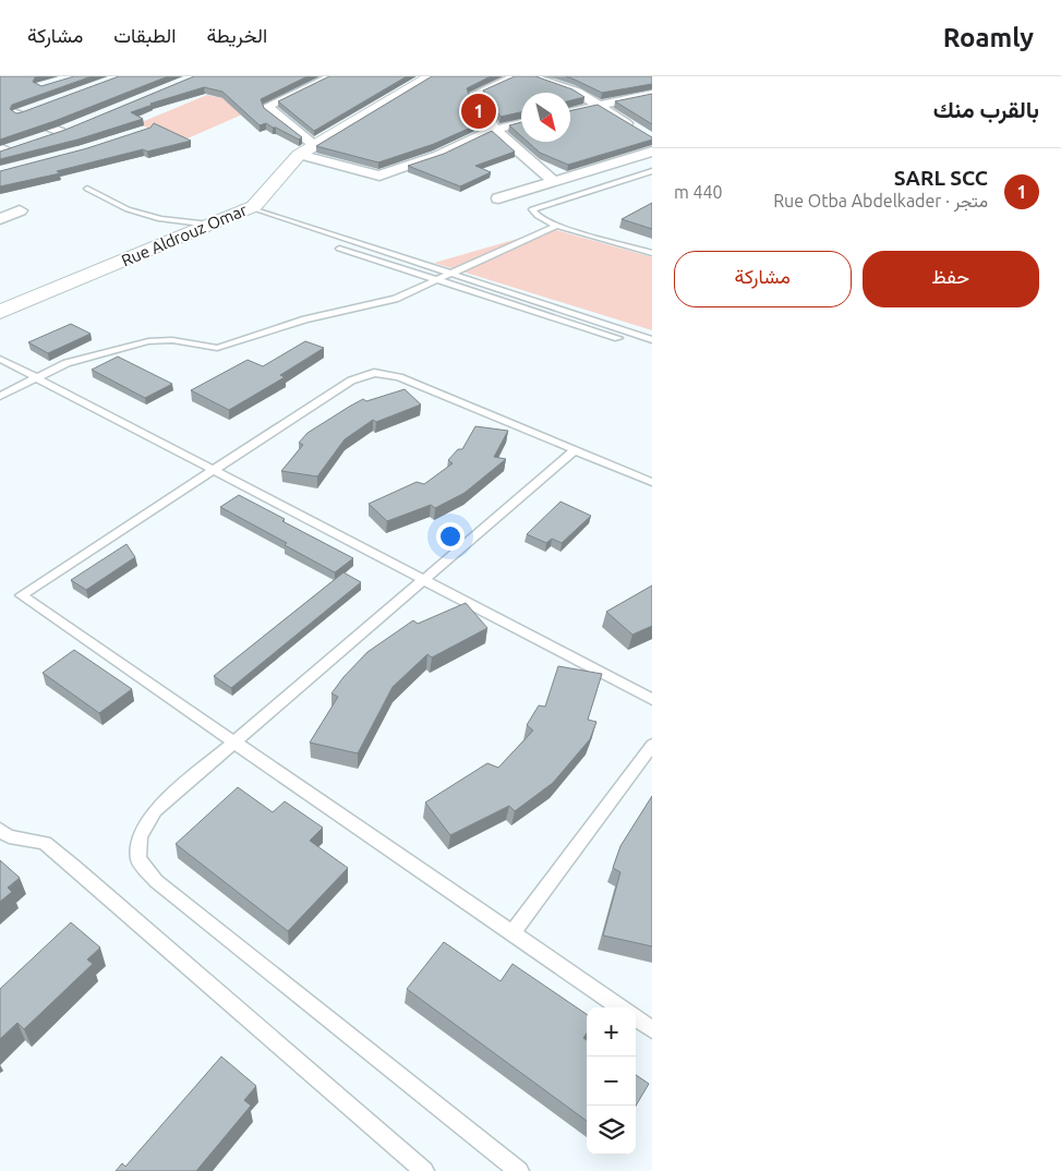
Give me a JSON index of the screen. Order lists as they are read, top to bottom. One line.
{"streets":{"street":["Rue Aldrouz Omar"]},"north":"bottom right","page":{"header":"Roamly","nav":["الخريطة","الطبقات","مشاركة"],"heading":"بالقرب منك","pins":"1","list":[{"mark":"1","name":"SARL SCC","note":"متجر · Rue Otba Abdelkader","value":"440 m"}],"buttons":["حفظ","مشاركة"],"map_buttons":["+","−"]}}
